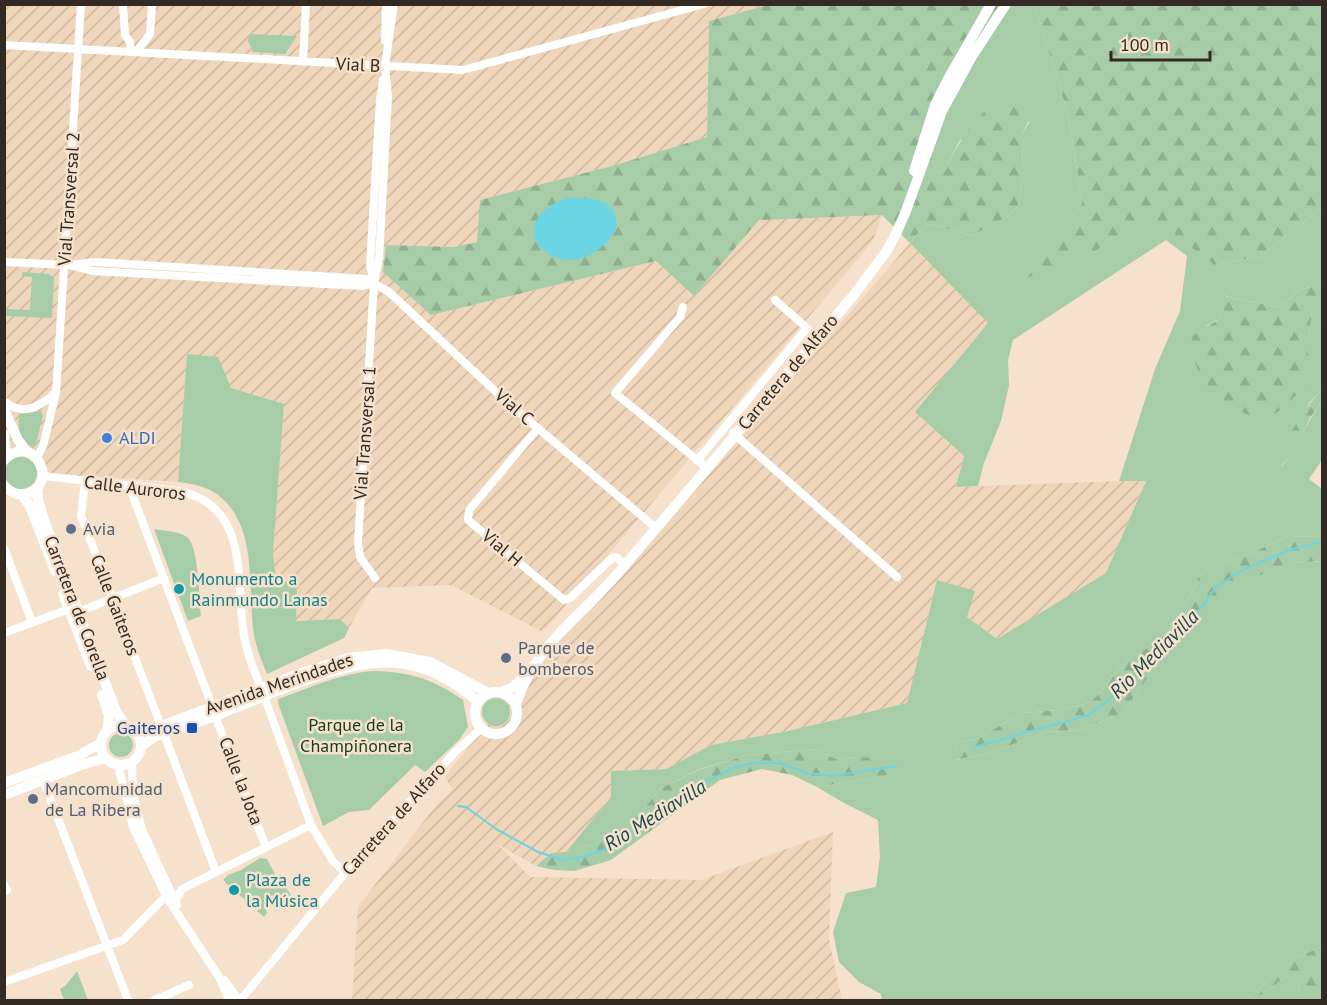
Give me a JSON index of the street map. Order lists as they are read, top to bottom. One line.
{"streets":{"main road":["Carretera de Alfaro","Carretera de Corella","Avenida Merindades"],"street":["Vial B","Vial Transversal 2","Vial C","Vial Transversal 1","Calle Auroros","Vial H","Calle Gaiteros","Calle la Jota"]},"crossings":[["Vial B","Vial Transversal 2"],["Vial B","Vial Transversal 1"],["Carretera de Alfaro","Vial C"],["Carretera de Alfaro","Calle Auroros"],["Carretera de Alfaro","Vial H"],["Carretera de Alfaro","Avenida Merindades"],["Vial C","Vial Transversal 1"],["Vial C","Vial H"],["Calle Auroros","Calle Gaiteros"],["Calle Auroros","Avenida Merindades"],["Calle Auroros","Calle la Jota"],["Calle Gaiteros","Avenida Merindades"],["Carretera de Corella","Avenida Merindades"],["Avenida Merindades","Calle la Jota"]],"water":["Rio Mediavilla"],"parks":["Parque de la Champiñonera"],"places":{"other":["ALDI","Avia","Monumento a Rainmundo Lanas","Parque de bomberos","Mancomunidad de La Ribera","Plaza de la Música"],"transit":["Gaiteros"]},"scale_bar":"100 m"}
